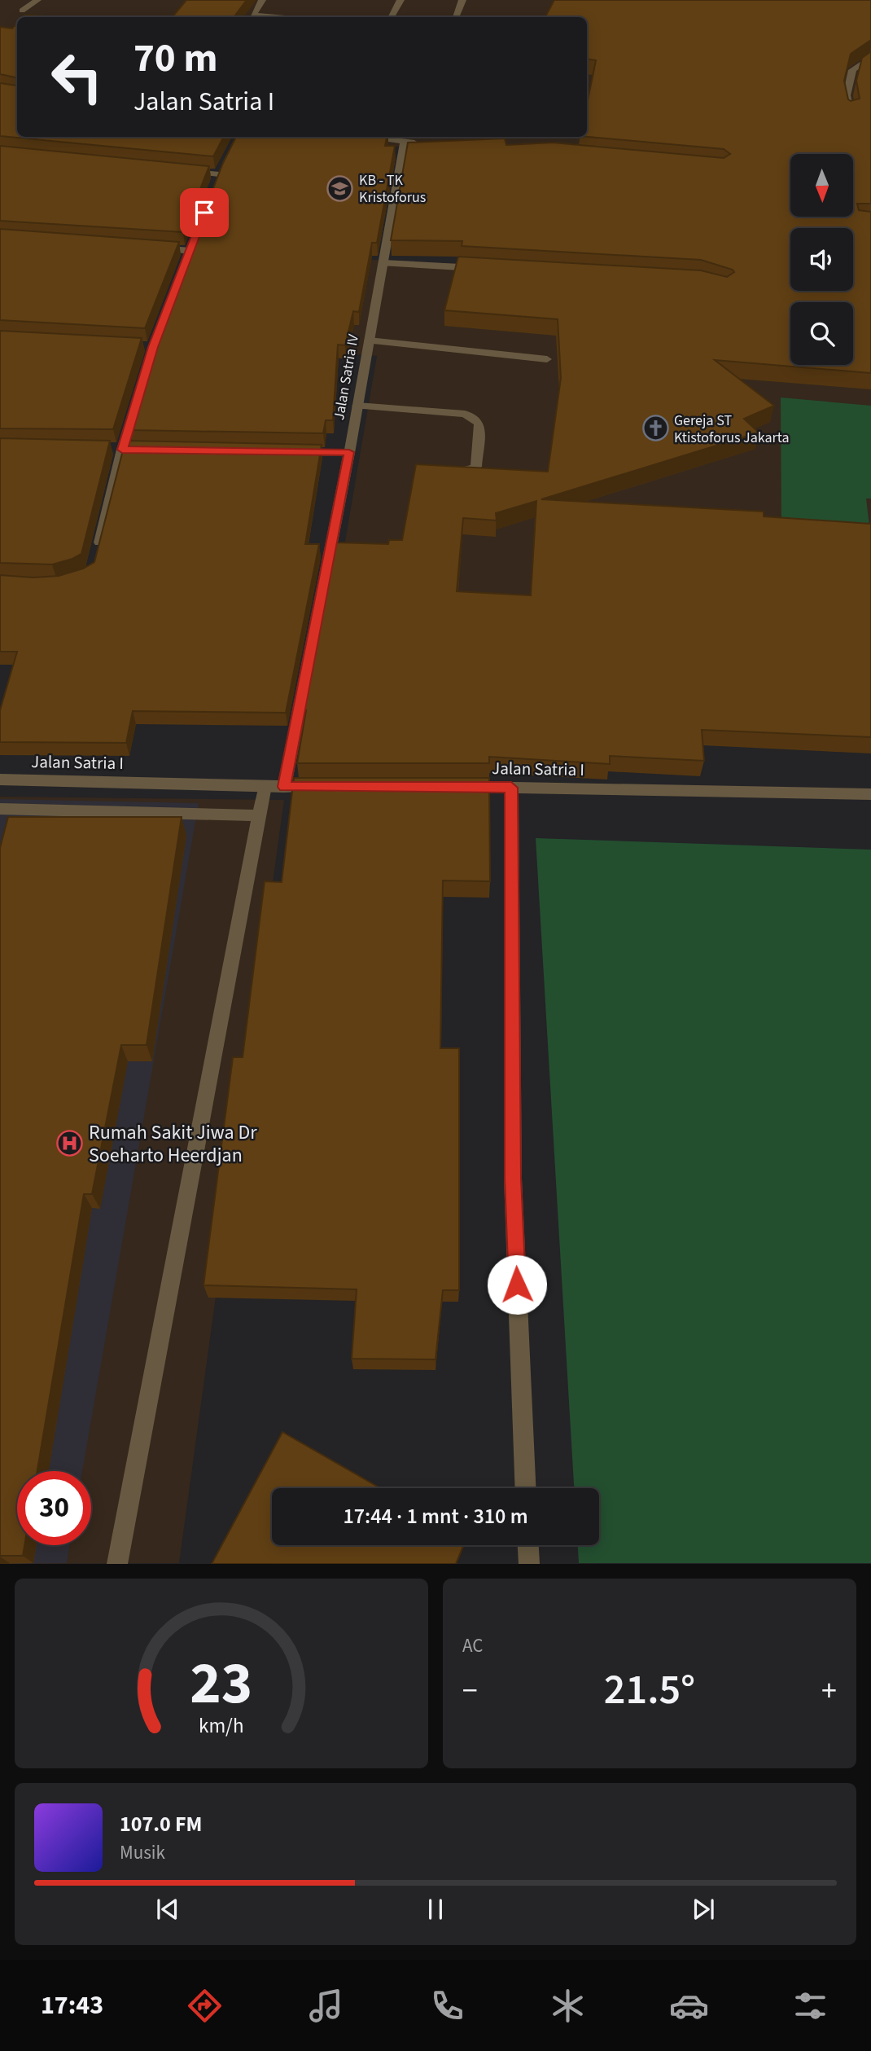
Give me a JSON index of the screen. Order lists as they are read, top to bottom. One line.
{"streets":{"street":["Jalan Satria IV","Jalan Satria I"]},"crossings":[["Jalan Satria IV","Jalan Satria I"]],"places":{"school or university":["KB - TK Kristoforus"],"church":["Gereja ST Ktistoforus Jakarta"],"hospital":["Rumah Sakit Jiwa Dr Soeharto Heerdjan"]},"north":"bottom","page":{"turn":["70 m","Jalan Satria I"],"limit":"30","trip":"17:44 · 1 mnt · 310 m","tile":"AC","heat":["−","21.5°","+"],"song":["107.0 FM","Musik"],"tabs":"17:43","gauge":["23","km/h"]}}
